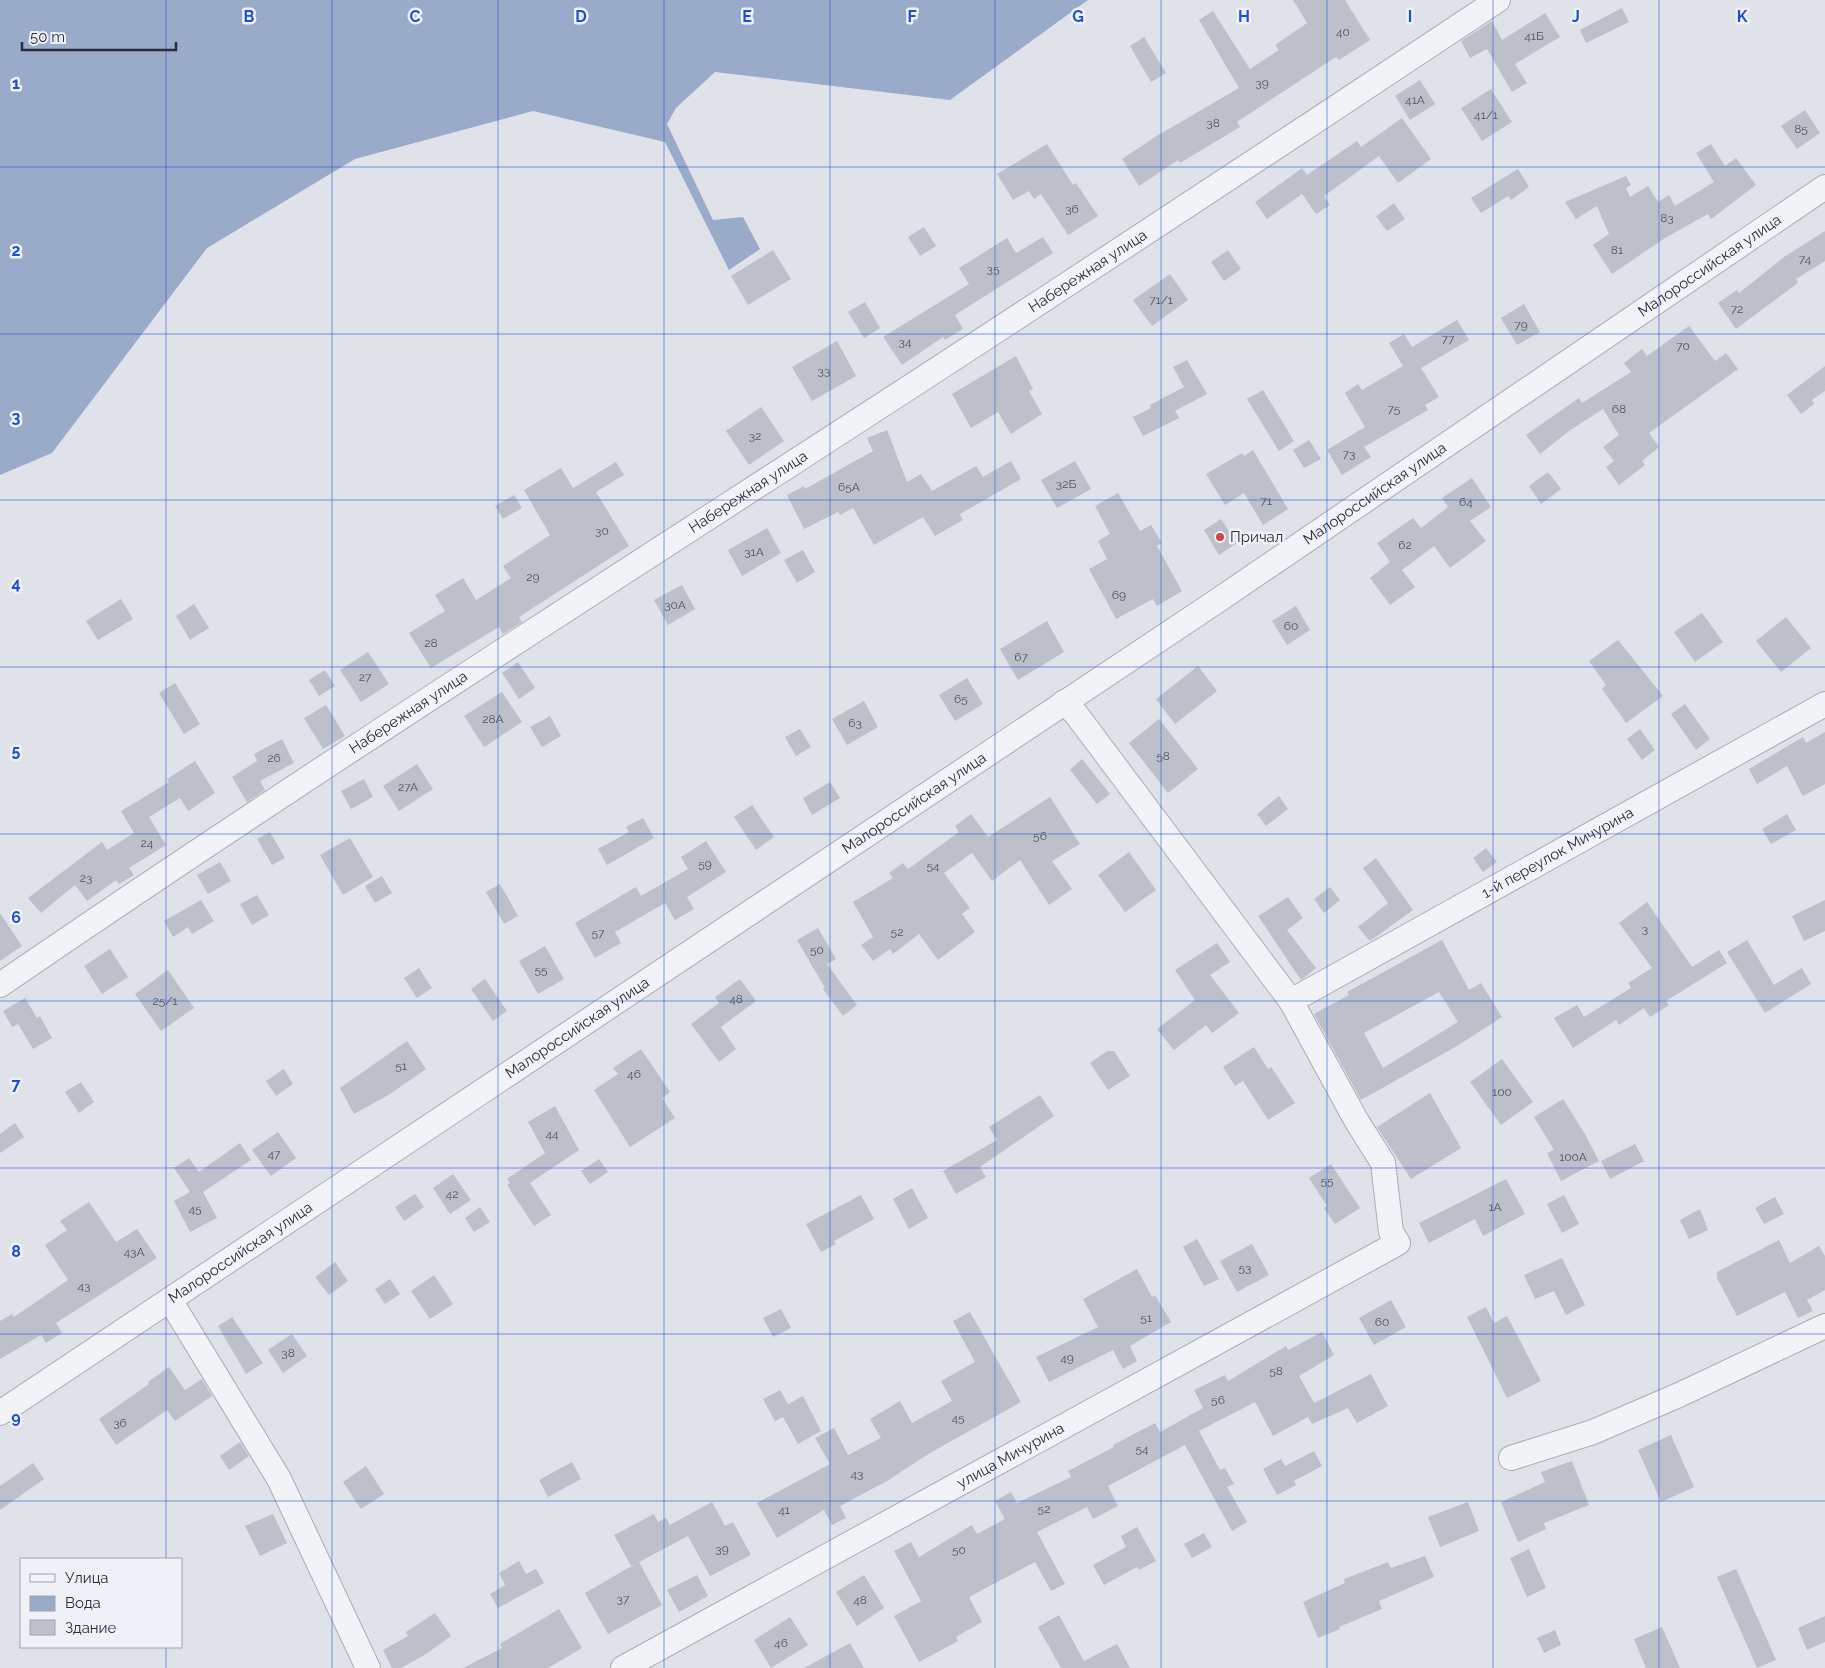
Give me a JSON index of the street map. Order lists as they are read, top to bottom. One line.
{"streets":{"street":["Малороссийская улица","Набережная улица","1-й переулок Мичурина","улица Мичурина"]},"crossings":[["1-й переулок Мичурина","улица Мичурина"]],"places":["Причал"],"house_numbers":["40","41Б","39","41А","41/1","38","85","36","83","81","74","35","71/1","72","79","77","34","70","33","75","68","32","73","32Б","65А","71","64","30","62","31А","29","69","30А","60","28","67","27","65","28А","63","58","26","27А","56","24","59","54","23","3","52","57","50","55","48","25/1","51","46","100","44","47","100А","55","42","1А","45","43А","53","43","51","60","38","49","58","56","45","36","54","43","52","41","39","50","37","48","46"],"legend":["Улица","Вода","Здание"],"scale_bar":"50 m","grid":{"columns":["B","C","D","E","F","G","H","I","J","K"],"rows":["1","2","3","4","5","6","7","8","9"]}}
